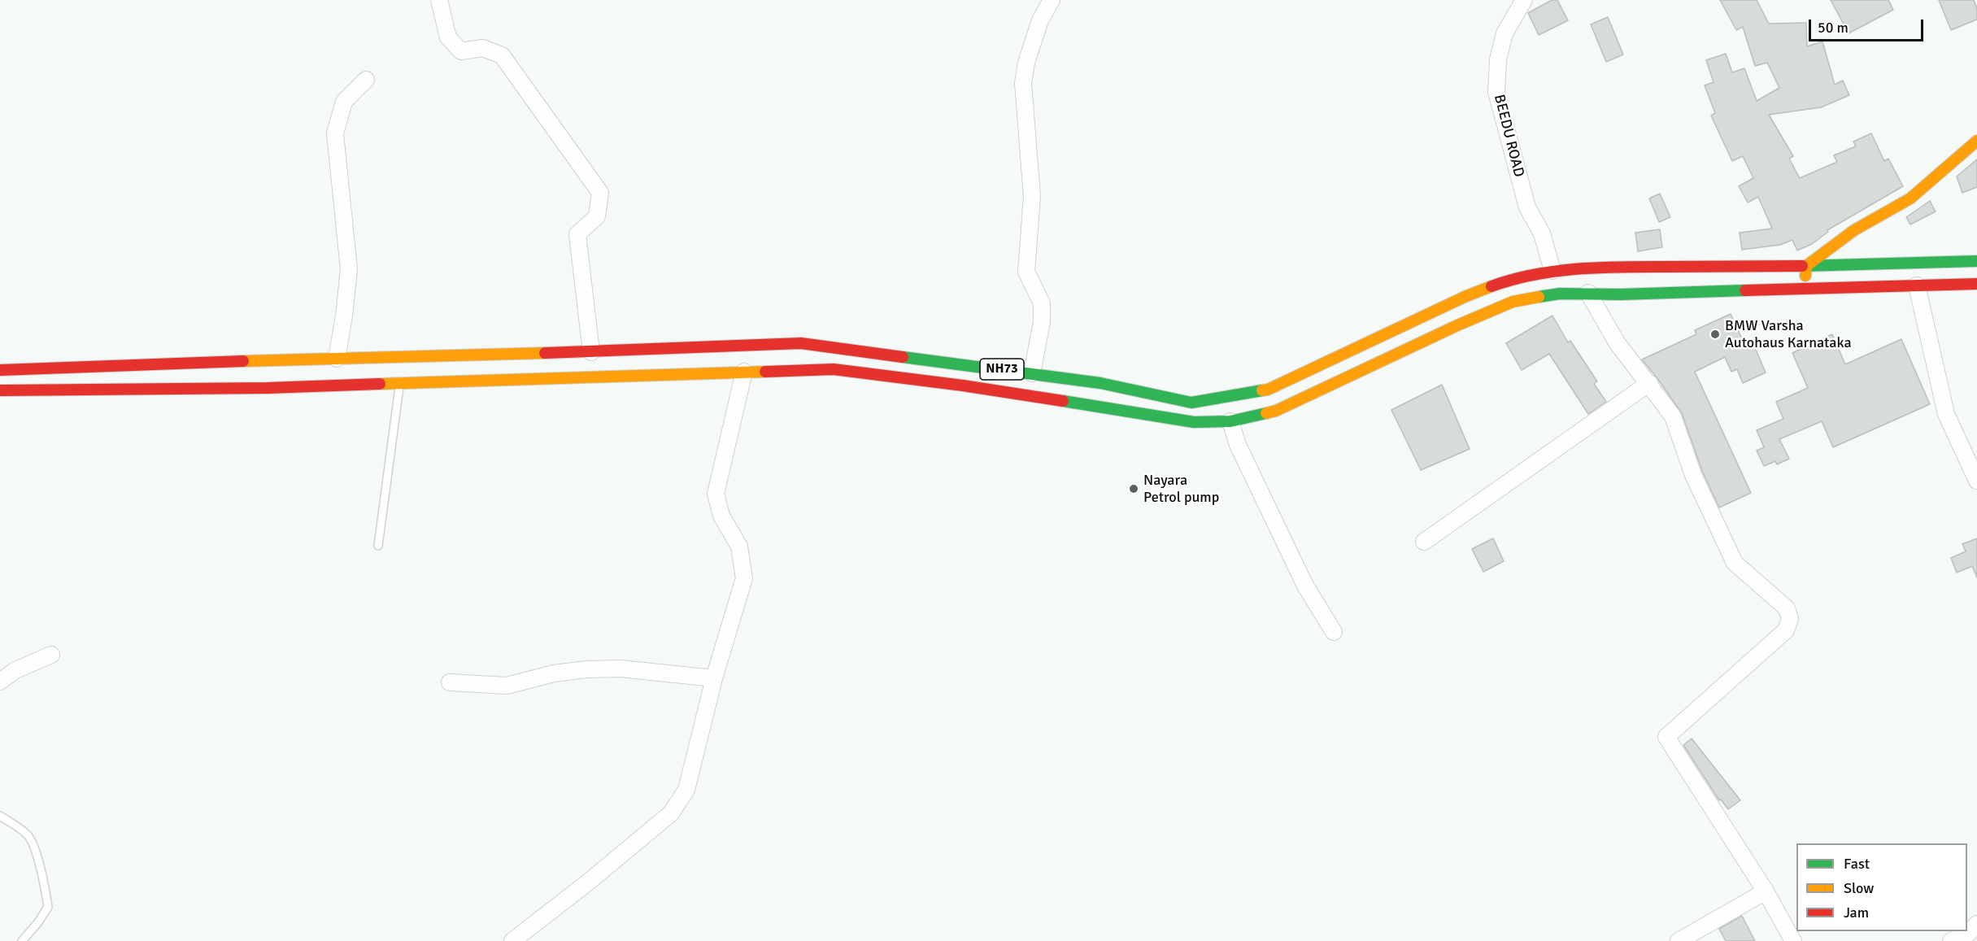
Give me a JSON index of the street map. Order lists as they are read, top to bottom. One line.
{"streets":{"main road":["NH73"],"street":["BEEDU ROAD"]},"crossings":[["BEEDU ROAD","NH73"]],"places":["BMW Varsha Autohaus Karnataka","Nayara Petrol pump"],"legend":["Fast","Slow","Jam"],"scale_bar":"50 m"}
